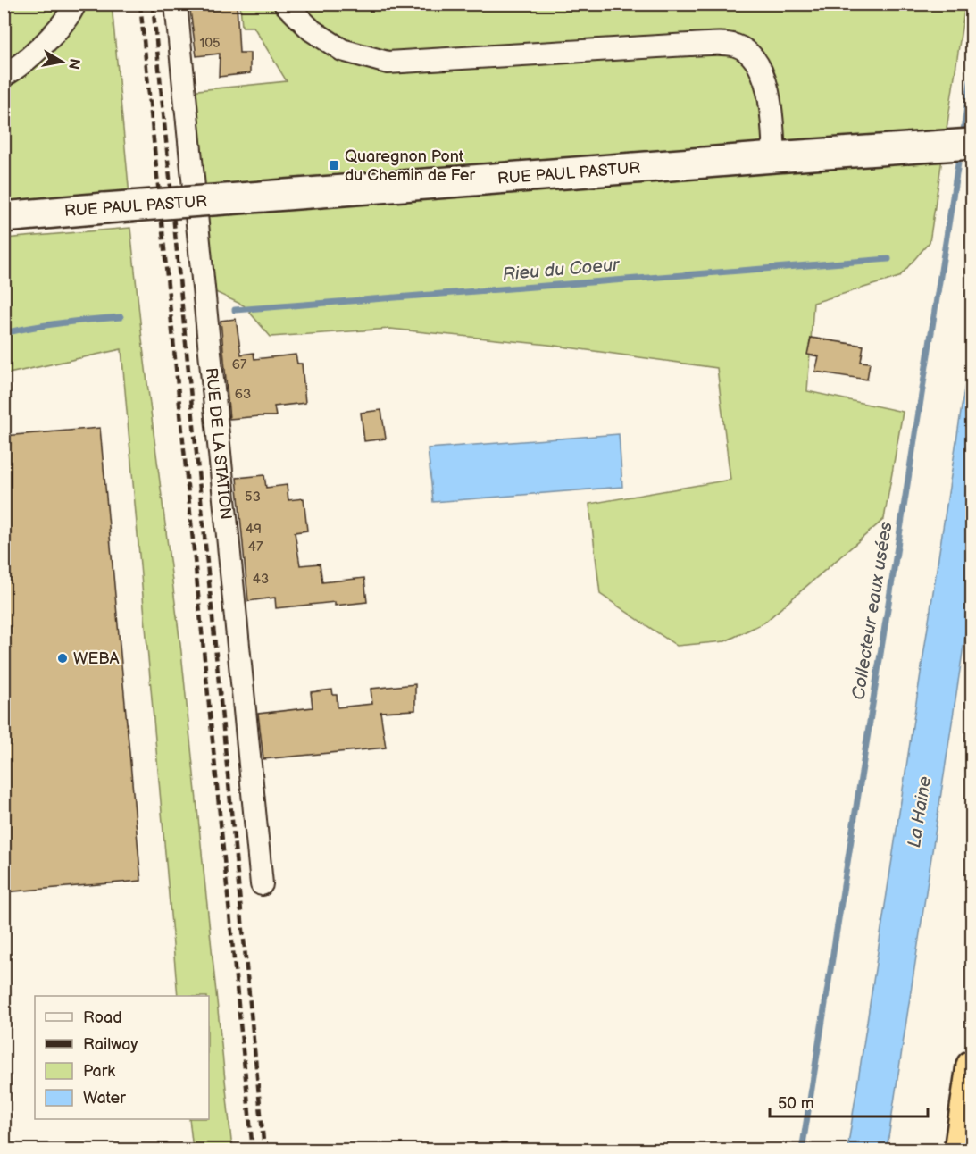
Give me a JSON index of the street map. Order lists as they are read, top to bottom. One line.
{"streets":{"main road":["RUE PAUL PASTUR"],"street":["RUE DE LA STATION"]},"water":["Rieu du Coeur","Collecteur eaux usées","La Haine"],"places":{"transit":["Quaregnon Pont du Chemin de Fer"],"other":["WEBA"]},"house_numbers":["105","67","63","53","49","47","43"],"legend":["Road","Railway","Park","Water"],"scale_bar":"50 m","north":"right"}
